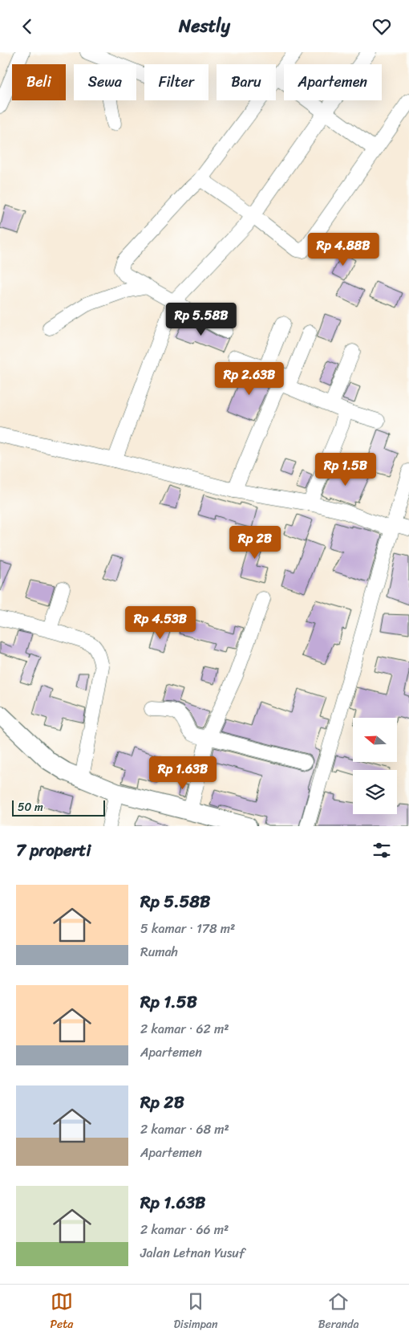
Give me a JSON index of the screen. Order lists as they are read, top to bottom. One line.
{"scale_bar":"50 m","north":"left","page":{"header":"Nestly","chip":["Beli","Sewa","Filter","Baru","Apartemen"],"price":["Rp 4.88B","Rp 5.58B","Rp 2.63B","Rp 1.5B","Rp 2B","Rp 4.53B","Rp 1.63B"],"scale":"50 m","heading":"7 properti","list":[{"name":"Rp 5.58B","note":"5 kamar · 178 m² · Rumah"},{"name":"Rp 1.5B","note":"2 kamar · 62 m² · Apartemen"},{"name":"Rp 2B","note":"2 kamar · 68 m² · Apartemen"},{"name":"Rp 1.63B","note":"2 kamar · 66 m² · Jalan Letnan Yusuf"}],"tabs":["Peta","Disimpan","Beranda"]}}
